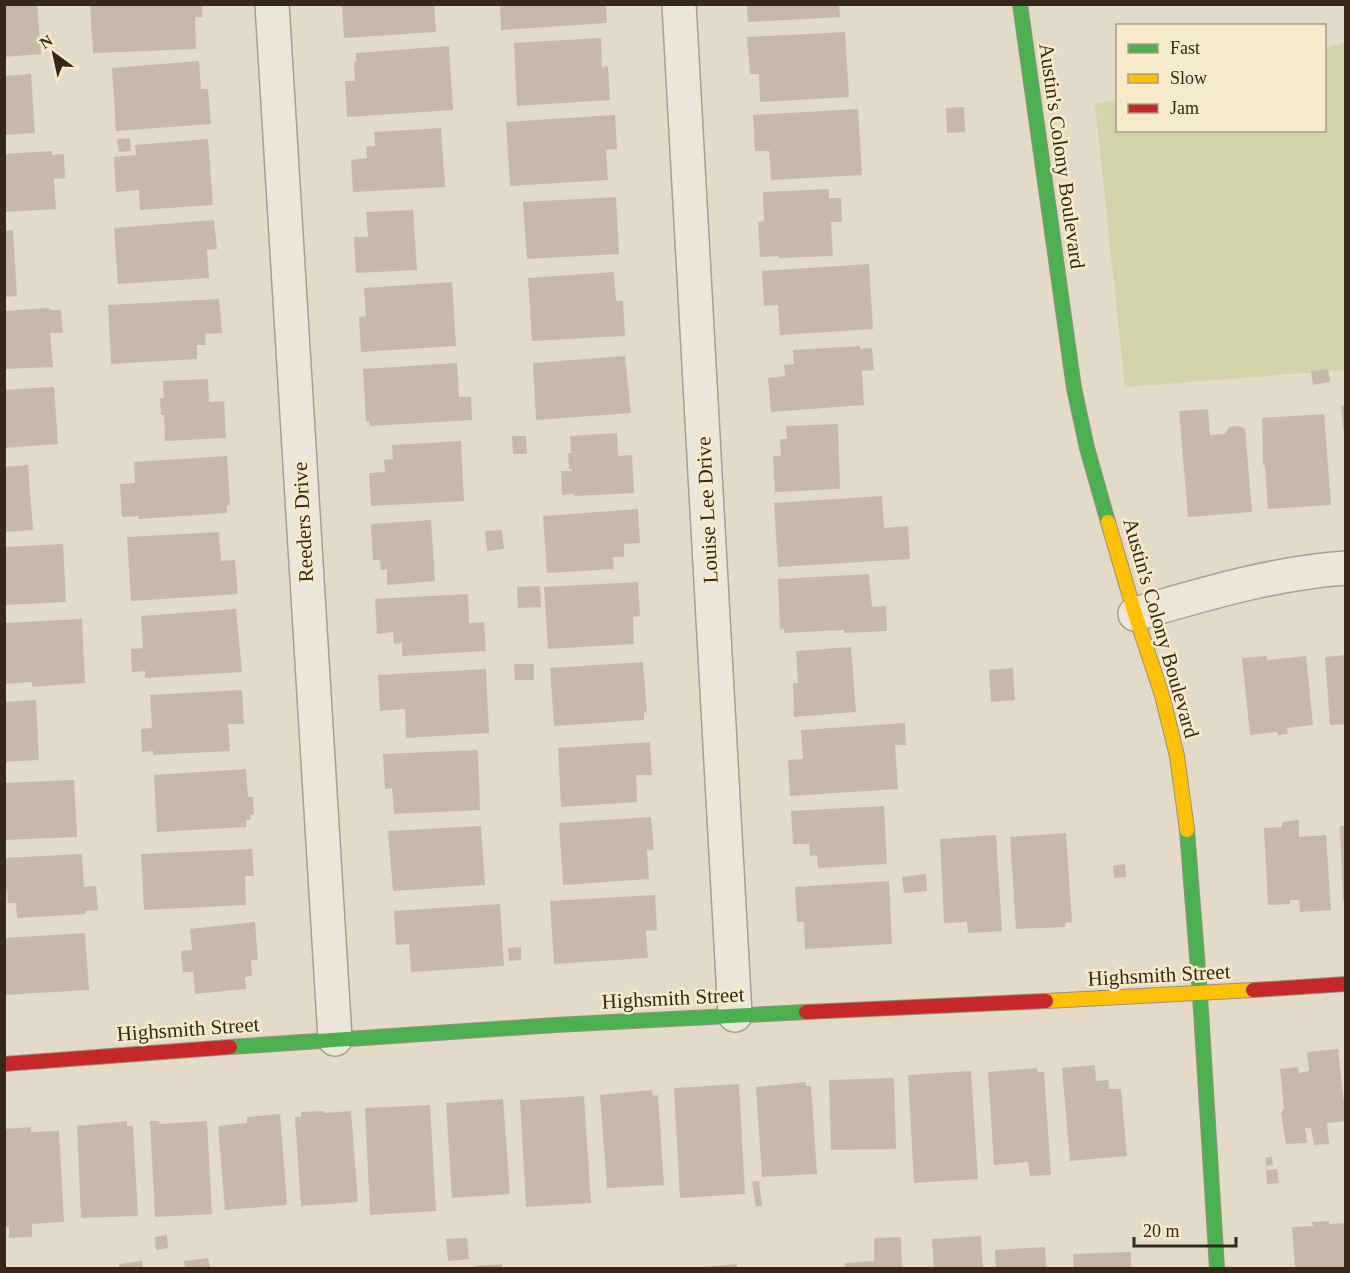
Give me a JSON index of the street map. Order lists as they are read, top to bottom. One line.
{"streets":{"street":["Austin's Colony Boulevard","Louise Lee Drive","Reeders Drive","Highsmith Street"]},"crossings":[["Austin's Colony Boulevard","Highsmith Street"],["Louise Lee Drive","Highsmith Street"],["Reeders Drive","Highsmith Street"]],"legend":["Fast","Slow","Jam"],"scale_bar":"20 m","north":"top left"}
